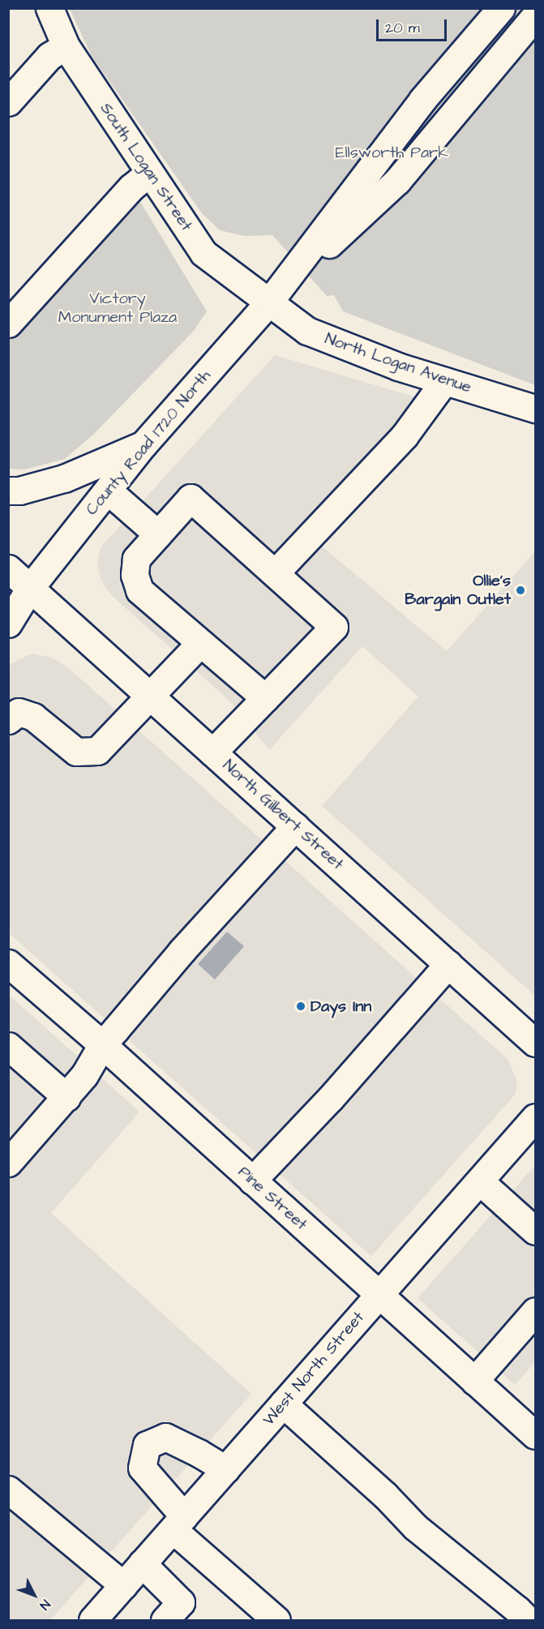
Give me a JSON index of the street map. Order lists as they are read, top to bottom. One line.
{"streets":{"street":["South Logan Street","North Logan Avenue","County Road 1720 North","North Gilbert Street","Pine Street","West North Street"]},"crossings":[["South Logan Street","North Logan Avenue"],["South Logan Street","County Road 1720 North"],["North Logan Avenue","County Road 1720 North"],["County Road 1720 North","North Gilbert Street"],["Pine Street","West North Street"]],"parks":["Ellsworth Park","Victory Monument Plaza"],"places":["Ollie's Bargain Outlet","Days Inn"],"scale_bar":"20 m","north":"bottom right"}
